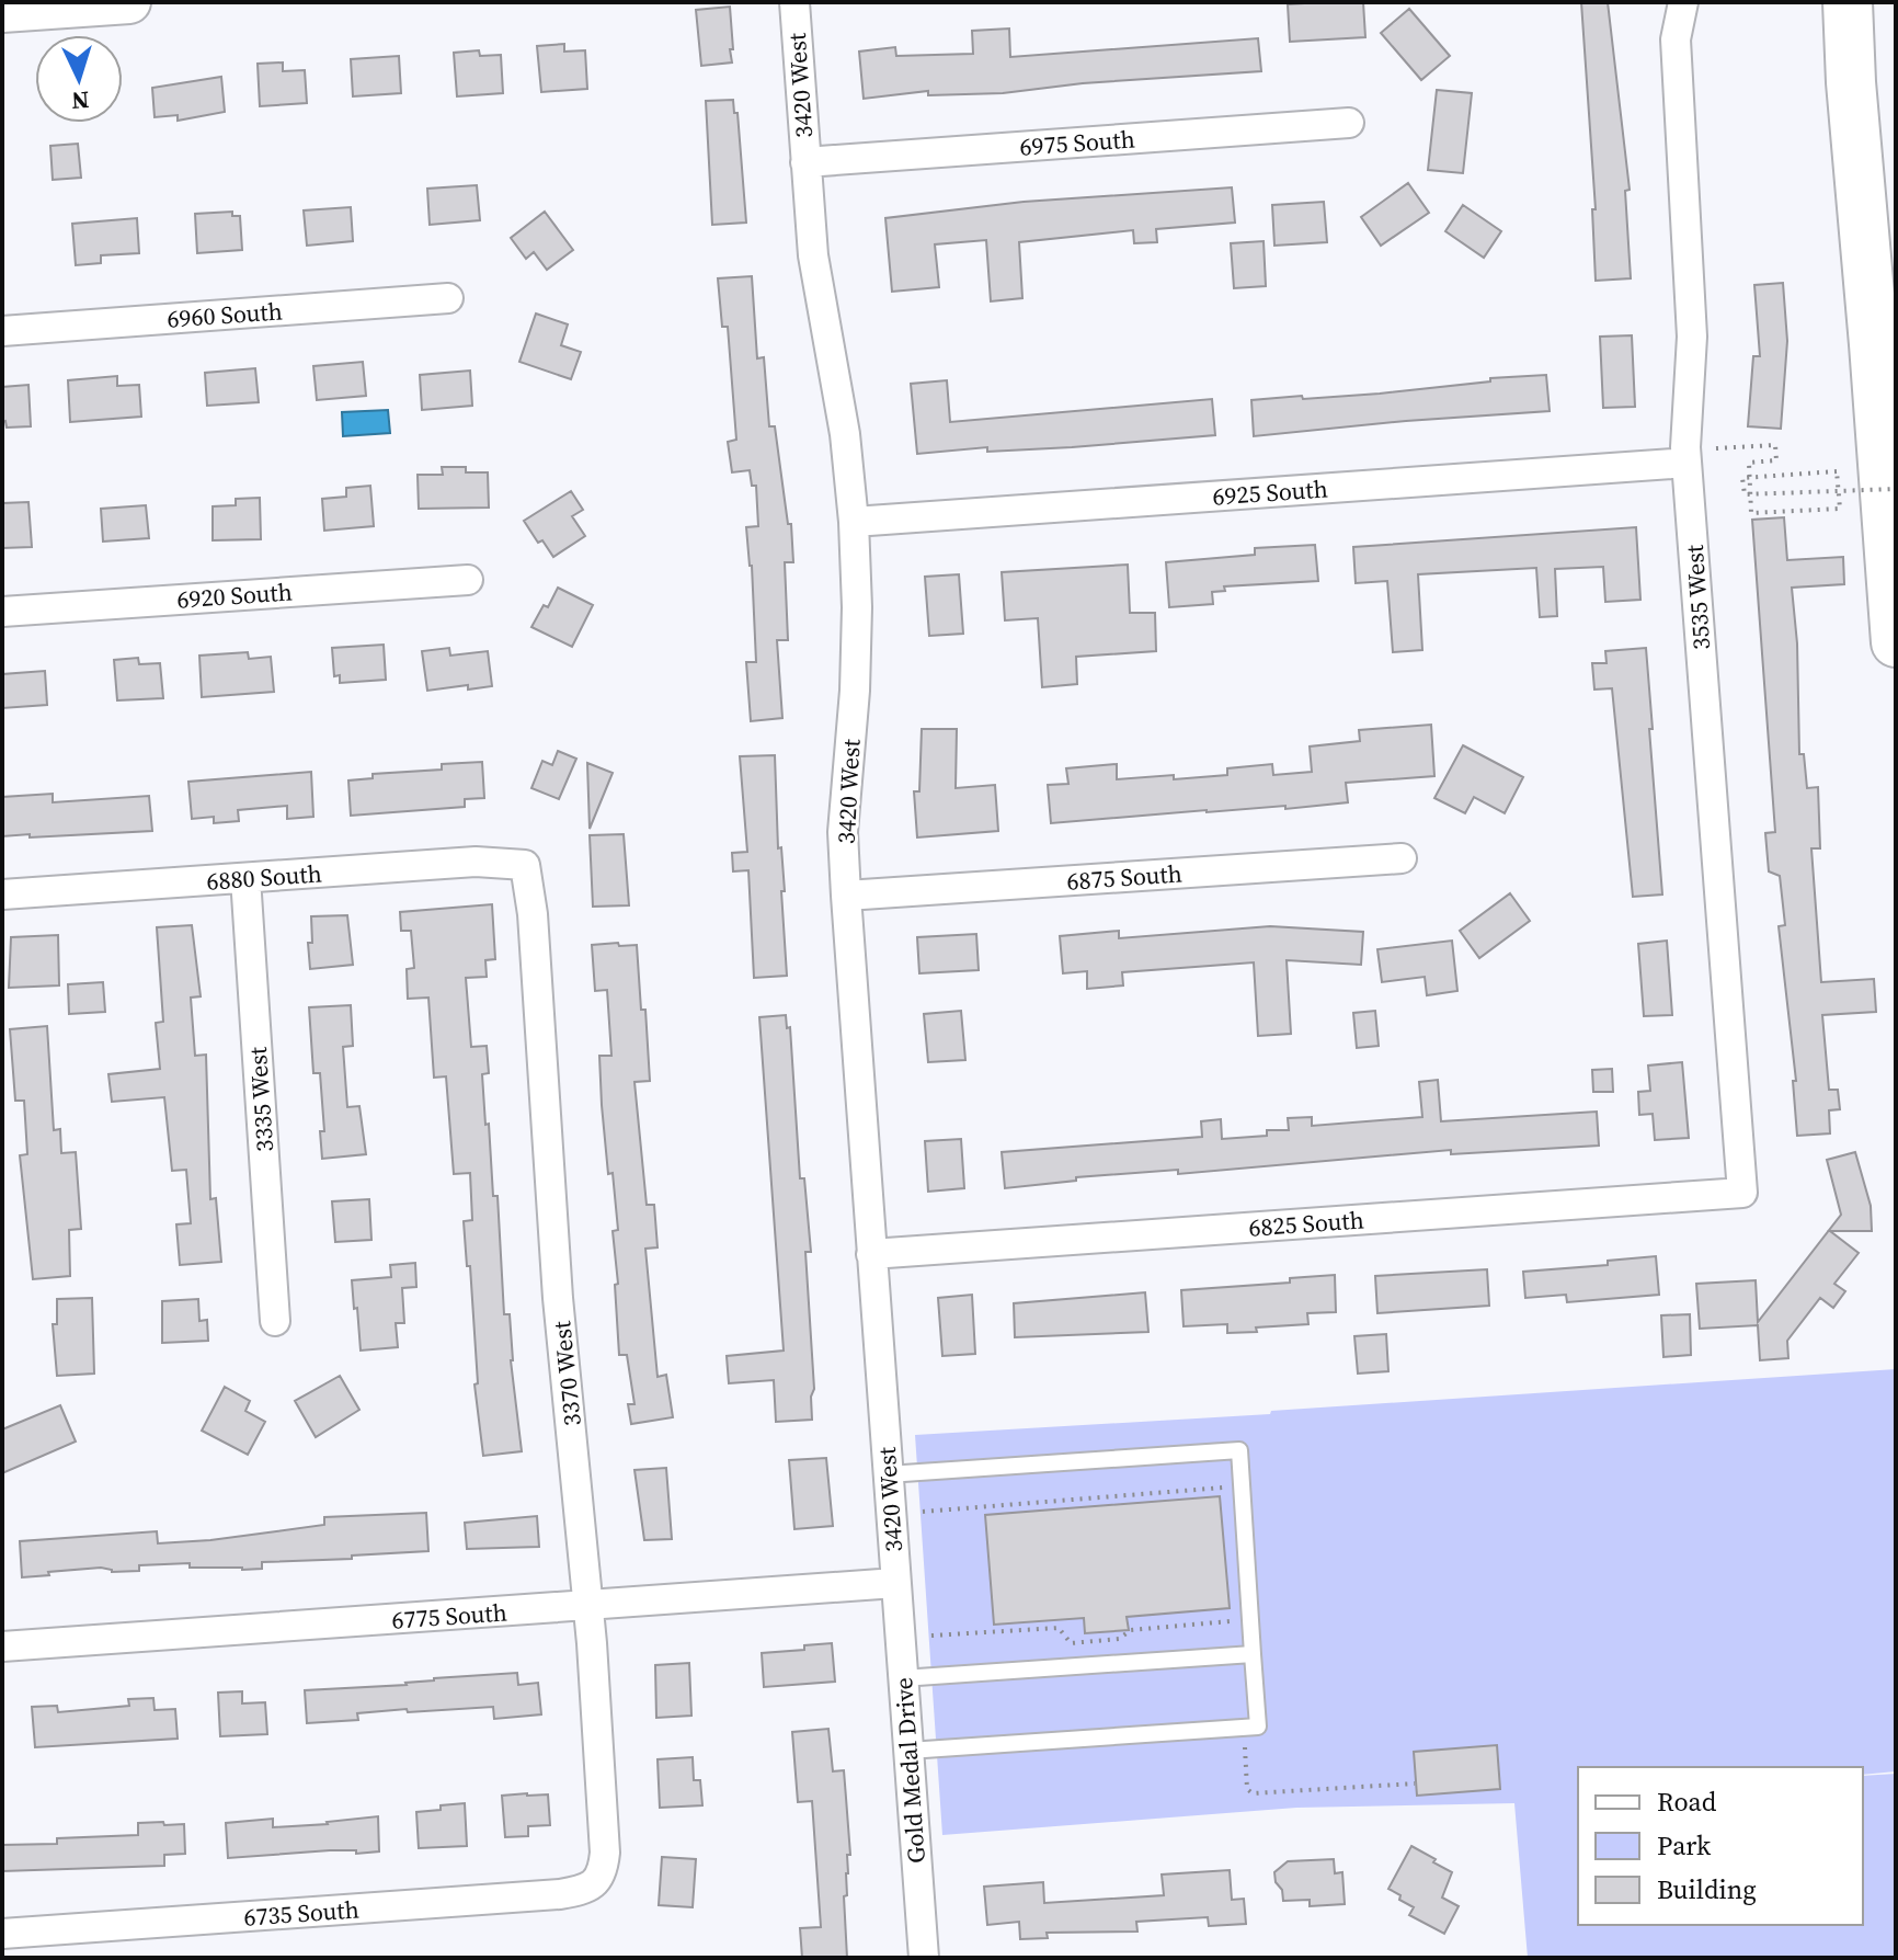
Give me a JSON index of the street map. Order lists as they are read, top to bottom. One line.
{"streets":{"street":["3420 West","6975 South","6960 South","6925 South","6920 South","3535 West","6880 South","6875 South","3335 West","6825 South","3370 West","6775 South","Gold Medal Drive","6735 South"]},"crossings":[["3420 West","6975 South"],["3420 West","6925 South"],["3420 West","6875 South"],["3420 West","6825 South"],["3420 West","6775 South"],["3420 West","Gold Medal Drive"],["6925 South","3535 West"],["3535 West","6825 South"],["6880 South","3335 West"],["6880 South","3370 West"],["3370 West","6775 South"],["3370 West","6735 South"],["6775 South","Gold Medal Drive"]],"legend":["Road","Park","Building"],"north":"bottom"}
